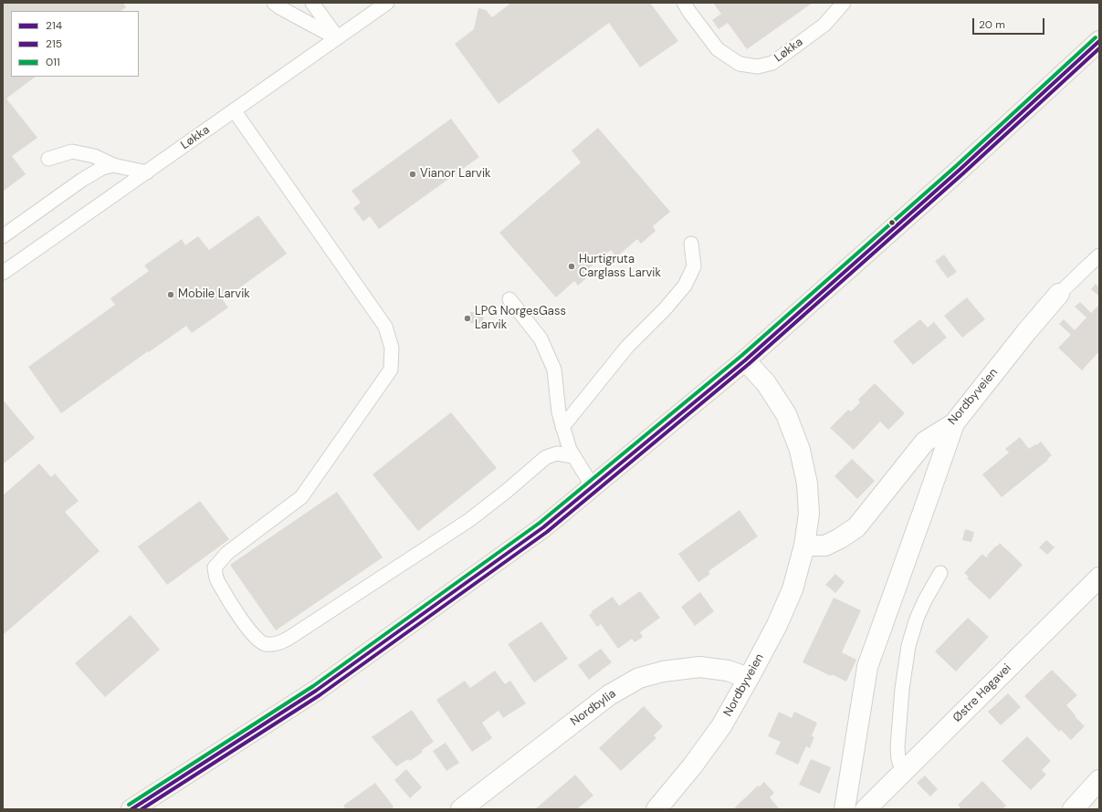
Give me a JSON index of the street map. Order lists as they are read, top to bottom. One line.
{"streets":{"street":["Nordbyveien","Østre Hagavei","Nordbylia"],"lane":["Løkka"]},"crossings":[["Nordbyveien","Nordbylia"]],"places":["Vianor Larvik","Hurtigruta Carglass Larvik","Mobile Larvik","LPG NorgesGass Larvik"],"lines":["transit line 011","transit line 214","transit line 215"],"legend":["214","215","011"],"scale_bar":"20 m"}
